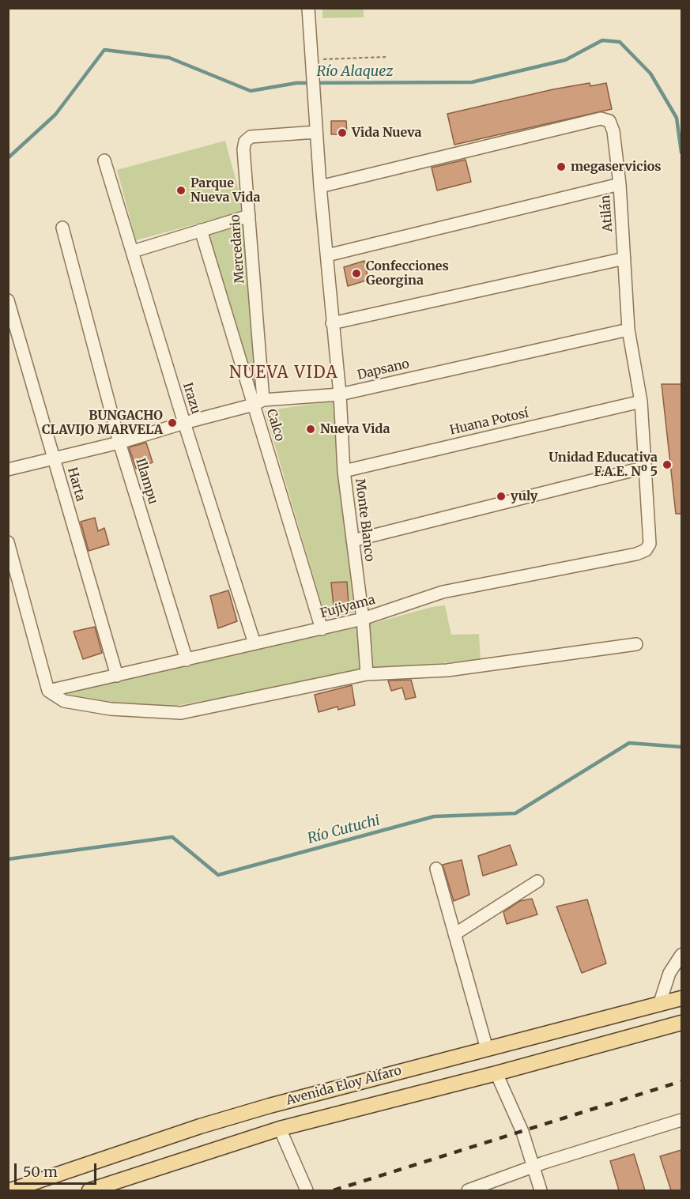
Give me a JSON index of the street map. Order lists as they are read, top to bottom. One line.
{"streets":{"main road":["Avenida Eloy Alfaro"],"street":["Atilán","Mercedario","Dapsano","Irazu","Huana Potosí","Calco","Illampu","Harta","Monte Blanco","Fujiyama"]},"crossings":[["Atilán","Dapsano"],["Atilán","Huana Potosí"],["Atilán","Monte Blanco"],["Atilán","Fujiyama"],["Mercedario","Dapsano"],["Mercedario","Calco"],["Mercedario","Monte Blanco"],["Dapsano","Irazu"],["Dapsano","Calco"],["Dapsano","Illampu"],["Dapsano","Harta"],["Dapsano","Monte Blanco"],["Irazu","Fujiyama"],["Huana Potosí","Monte Blanco"],["Calco","Fujiyama"],["Illampu","Fujiyama"],["Harta","Fujiyama"],["Monte Blanco","Fujiyama"]],"districts":["NUEVA VIDA"],"water":["Río Alaquez","Río Cutuchi"],"places":["Vida Nueva","megaservicios","Parque Nueva Vida","Confecciones Georgina","BUNGACHO CLAVIJO MARVELA","Nueva Vida","Unidad Educativa F.A.E. Nº 5","yuly"],"scale_bar":"50 m"}
